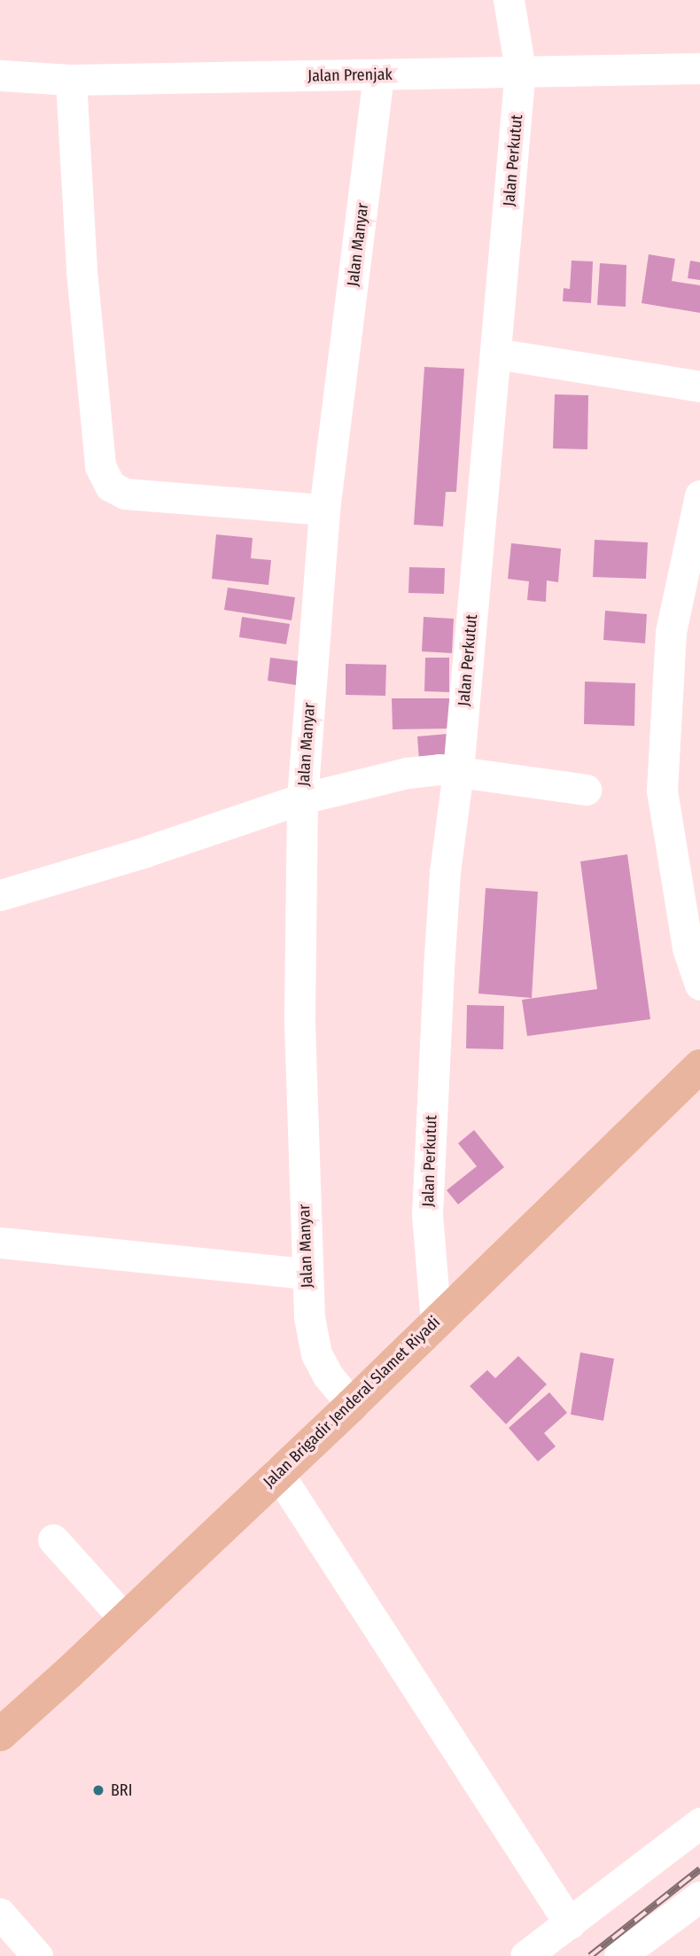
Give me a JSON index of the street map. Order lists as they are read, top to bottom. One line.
{"streets":{"main road":["Jalan Brigadir Jenderal Slamet Riyadi"],"street":["Jalan Prenjak","Jalan Perkutut","Jalan Manyar"]},"crossings":[["Jalan Prenjak","Jalan Perkutut"],["Jalan Prenjak","Jalan Manyar"],["Jalan Perkutut","Jalan Brigadir Jenderal Slamet Riyadi"],["Jalan Manyar","Jalan Brigadir Jenderal Slamet Riyadi"]],"places":["BRI"]}
